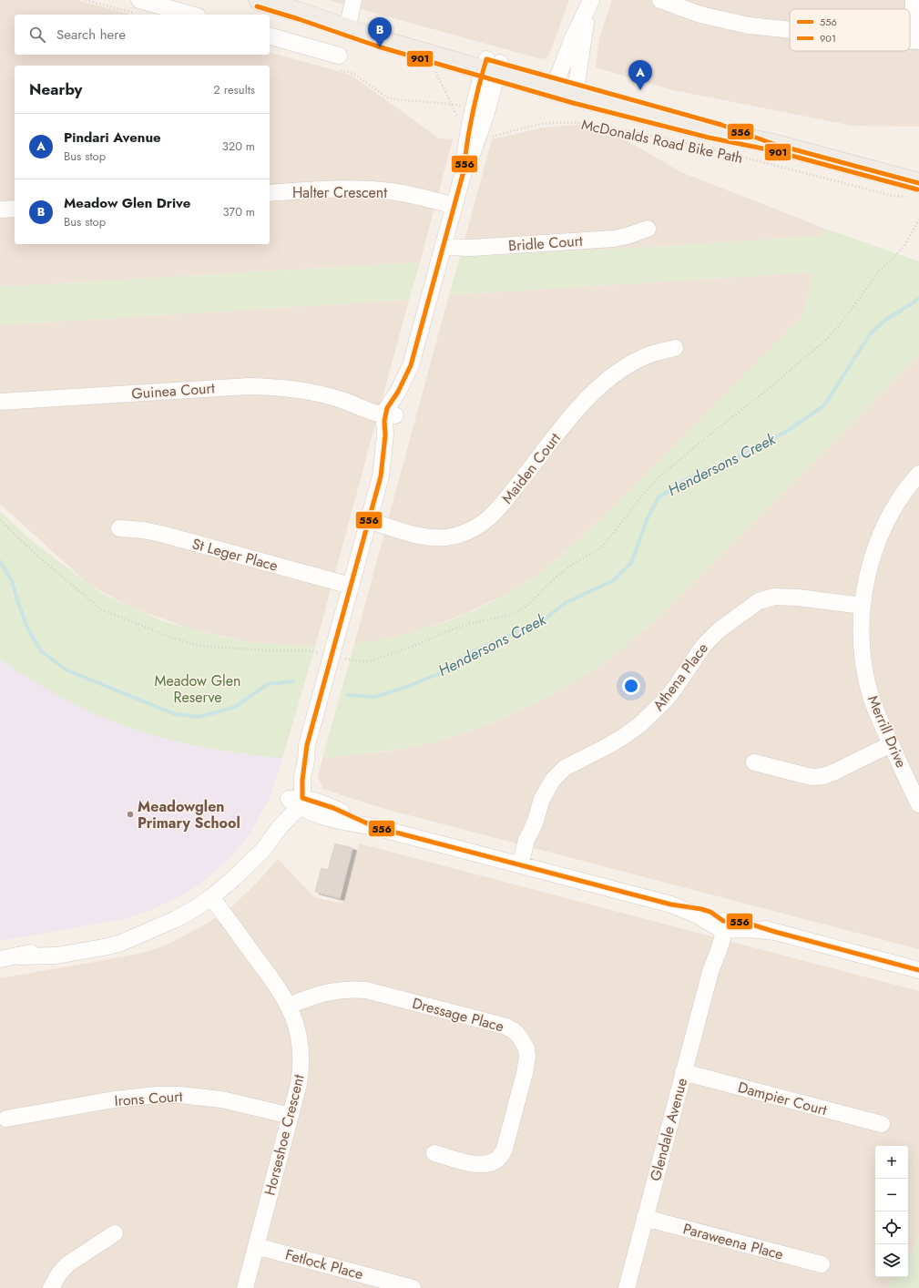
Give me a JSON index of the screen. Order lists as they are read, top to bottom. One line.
{"streets":{"street":["Halter Crescent","Bridle Court","Guinea Court","Maiden Court","St Leger Place","Athena Place","Merrill Drive","Dressage Place","Irons Court","Dampier Court","Glendale Avenue","Horseshoe Crescent","Paraweena Place","Fetlock Place"],"path":["McDonalds Road Bike Path"]},"crossings":[["Athena Place","Merrill Drive"],["Dressage Place","Horseshoe Crescent"],["Irons Court","Horseshoe Crescent"],["Dampier Court","Glendale Avenue"],["Glendale Avenue","Paraweena Place"],["Horseshoe Crescent","Fetlock Place"]],"water":["Hendersons Creek"],"parks":["Meadow Glen Reserve"],"places":["Meadowglen Primary School"],"lines":["transit line 901","transit line 556"],"legend":["556","901"],"page":{"search":"Search here","pins":["B","A"],"heading":["Nearby","2 results"],"list":[{"mark":"A","name":"Pindari Avenue","note":"Bus stop","value":"320 m"},{"mark":"B","name":"Meadow Glen Drive","note":"Bus stop","value":"370 m"}],"map_buttons":["+","−"]}}
